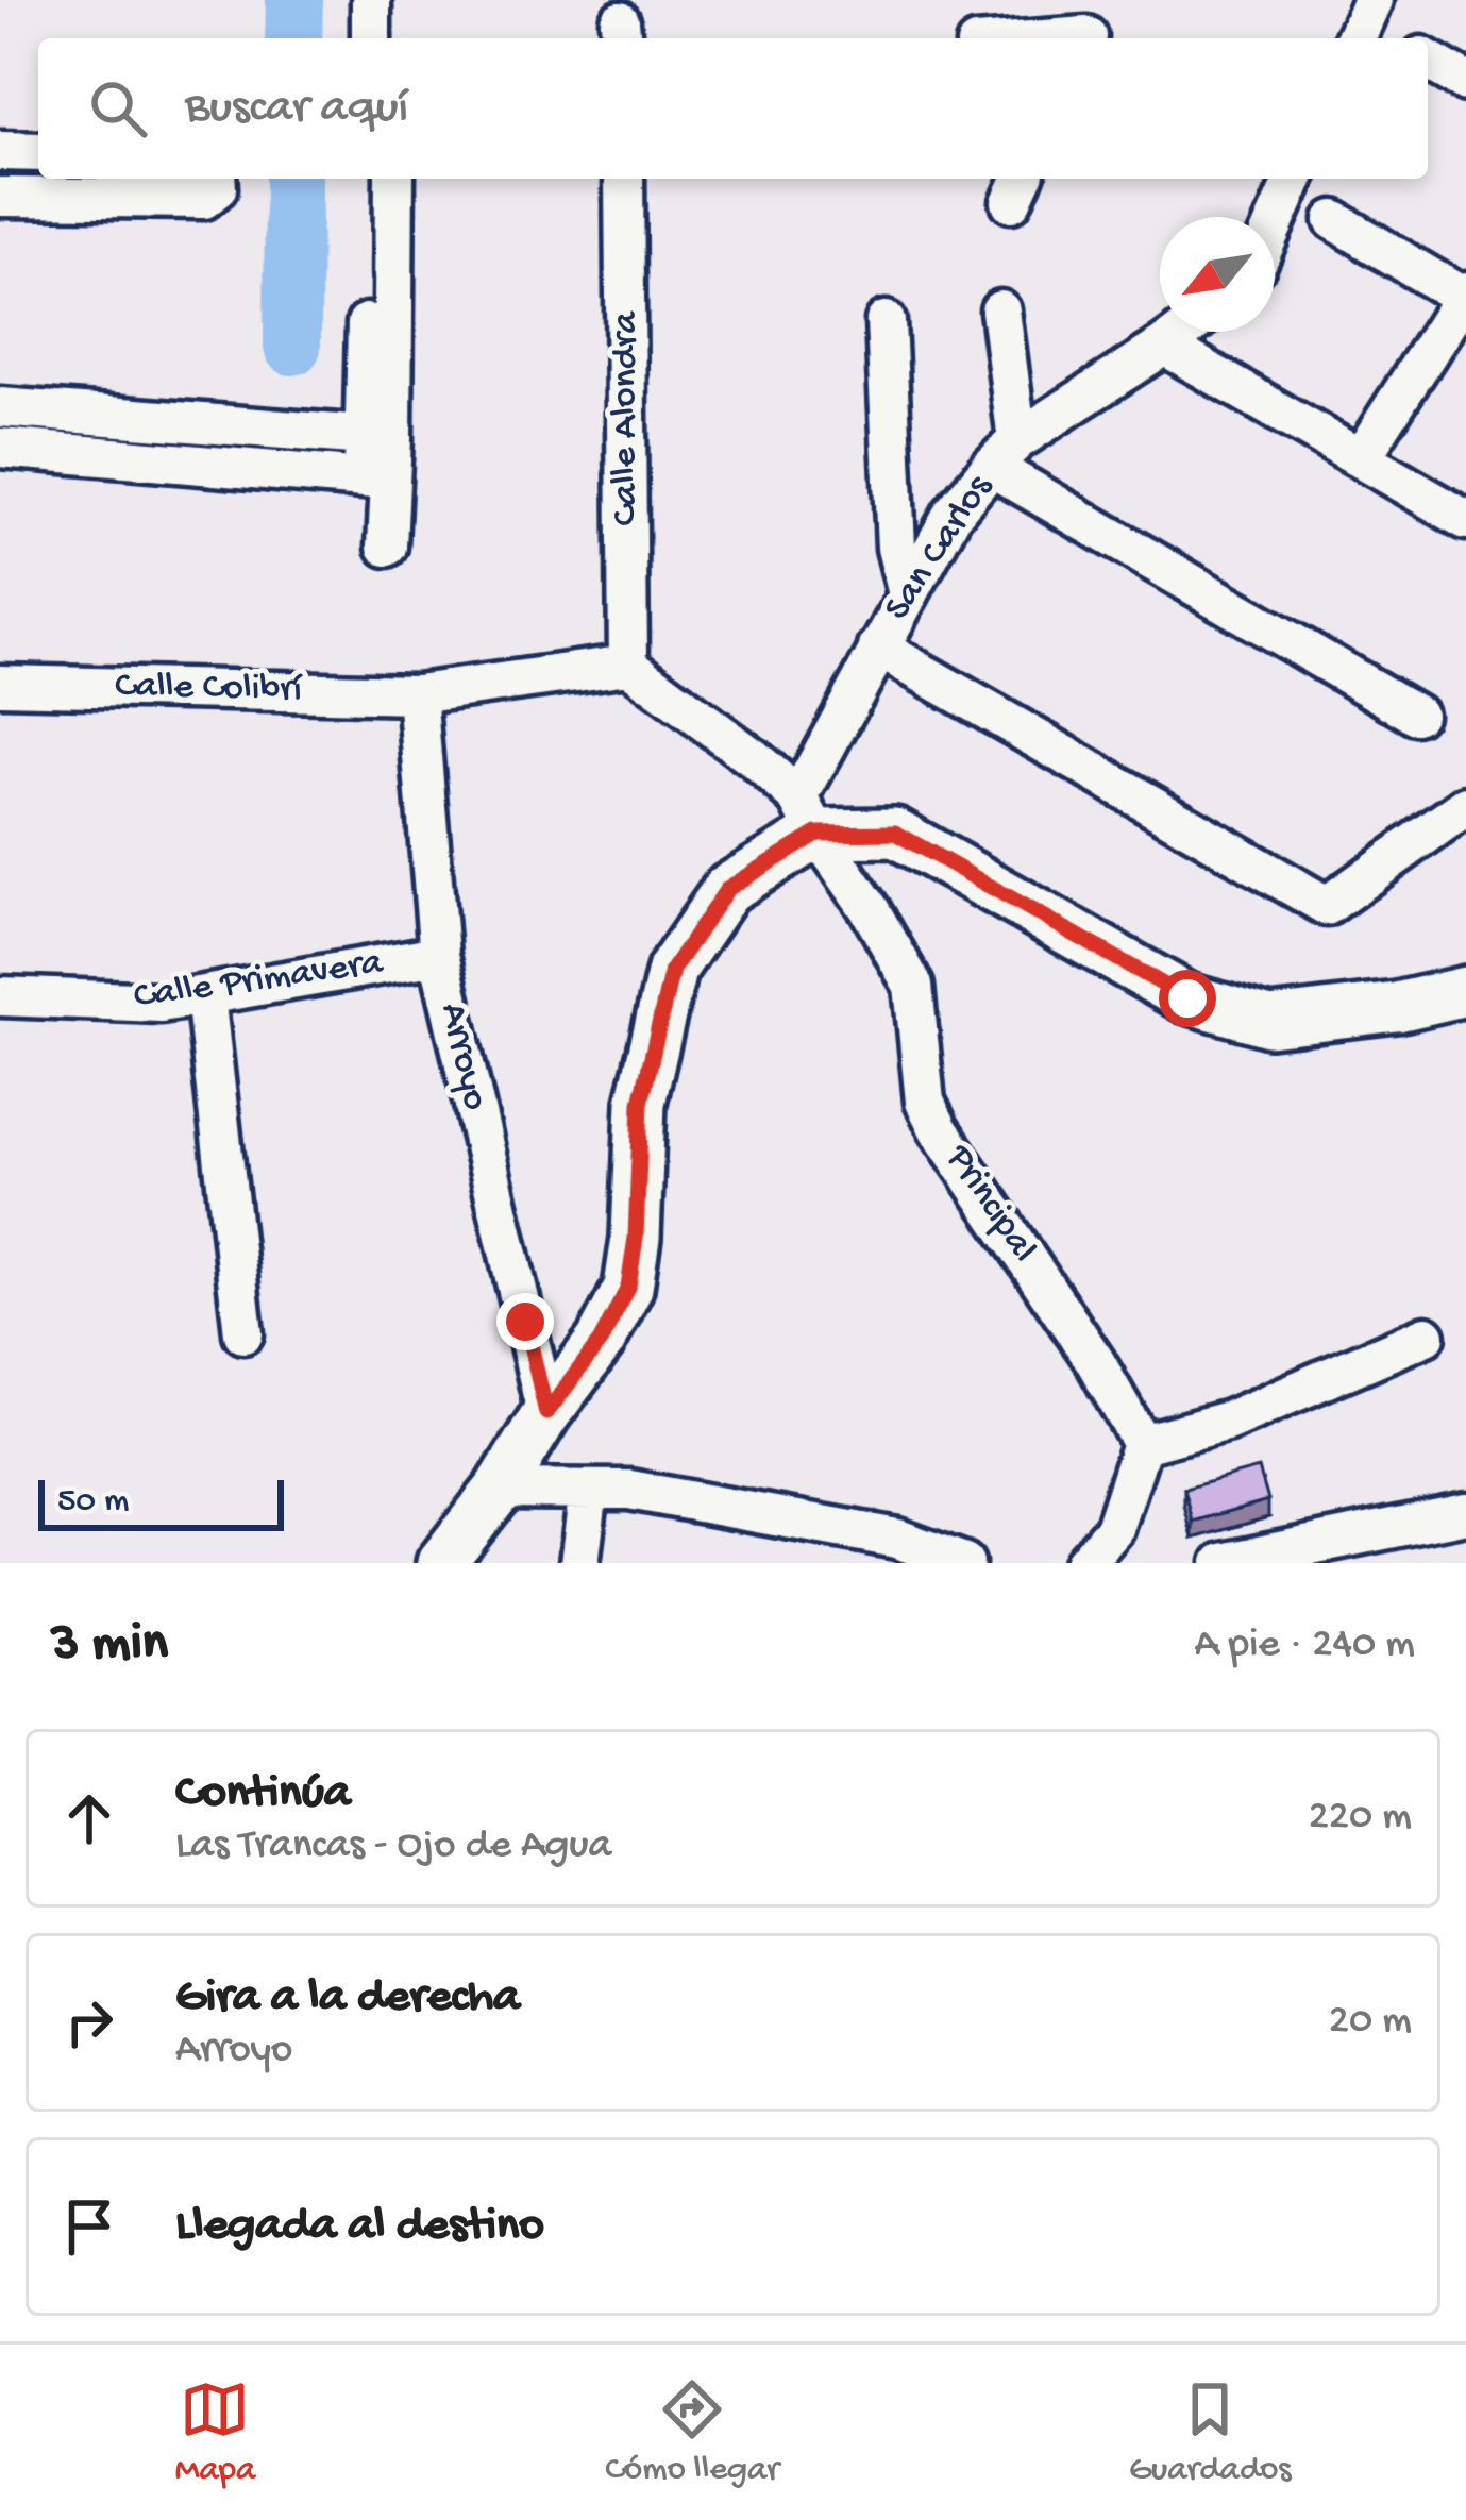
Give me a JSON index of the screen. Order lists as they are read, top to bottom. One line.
{"streets":{"street":["Calle Alondra","San Carlos","Calle Colibrí","Calle Primavera","Arroyo","Principal"]},"crossings":[["Calle Alondra","Calle Colibrí"],["Calle Alondra","Principal"],["San Carlos","Principal"],["Calle Colibrí","Arroyo"],["Calle Colibrí","Principal"],["Calle Primavera","Arroyo"]],"scale_bar":"50 m","north":"bottom left","page":{"search":"Buscar aquí","scale":"50 m","heading":["3 min","A pie · 240 m"],"list":[["Continúa","Las Trancas - Ojo de Agua","220 m"],["Gira a la derecha","Arroyo","20 m"],"Llegada al destino"],"nav":["Mapa","Cómo llegar","Guardados"]}}
